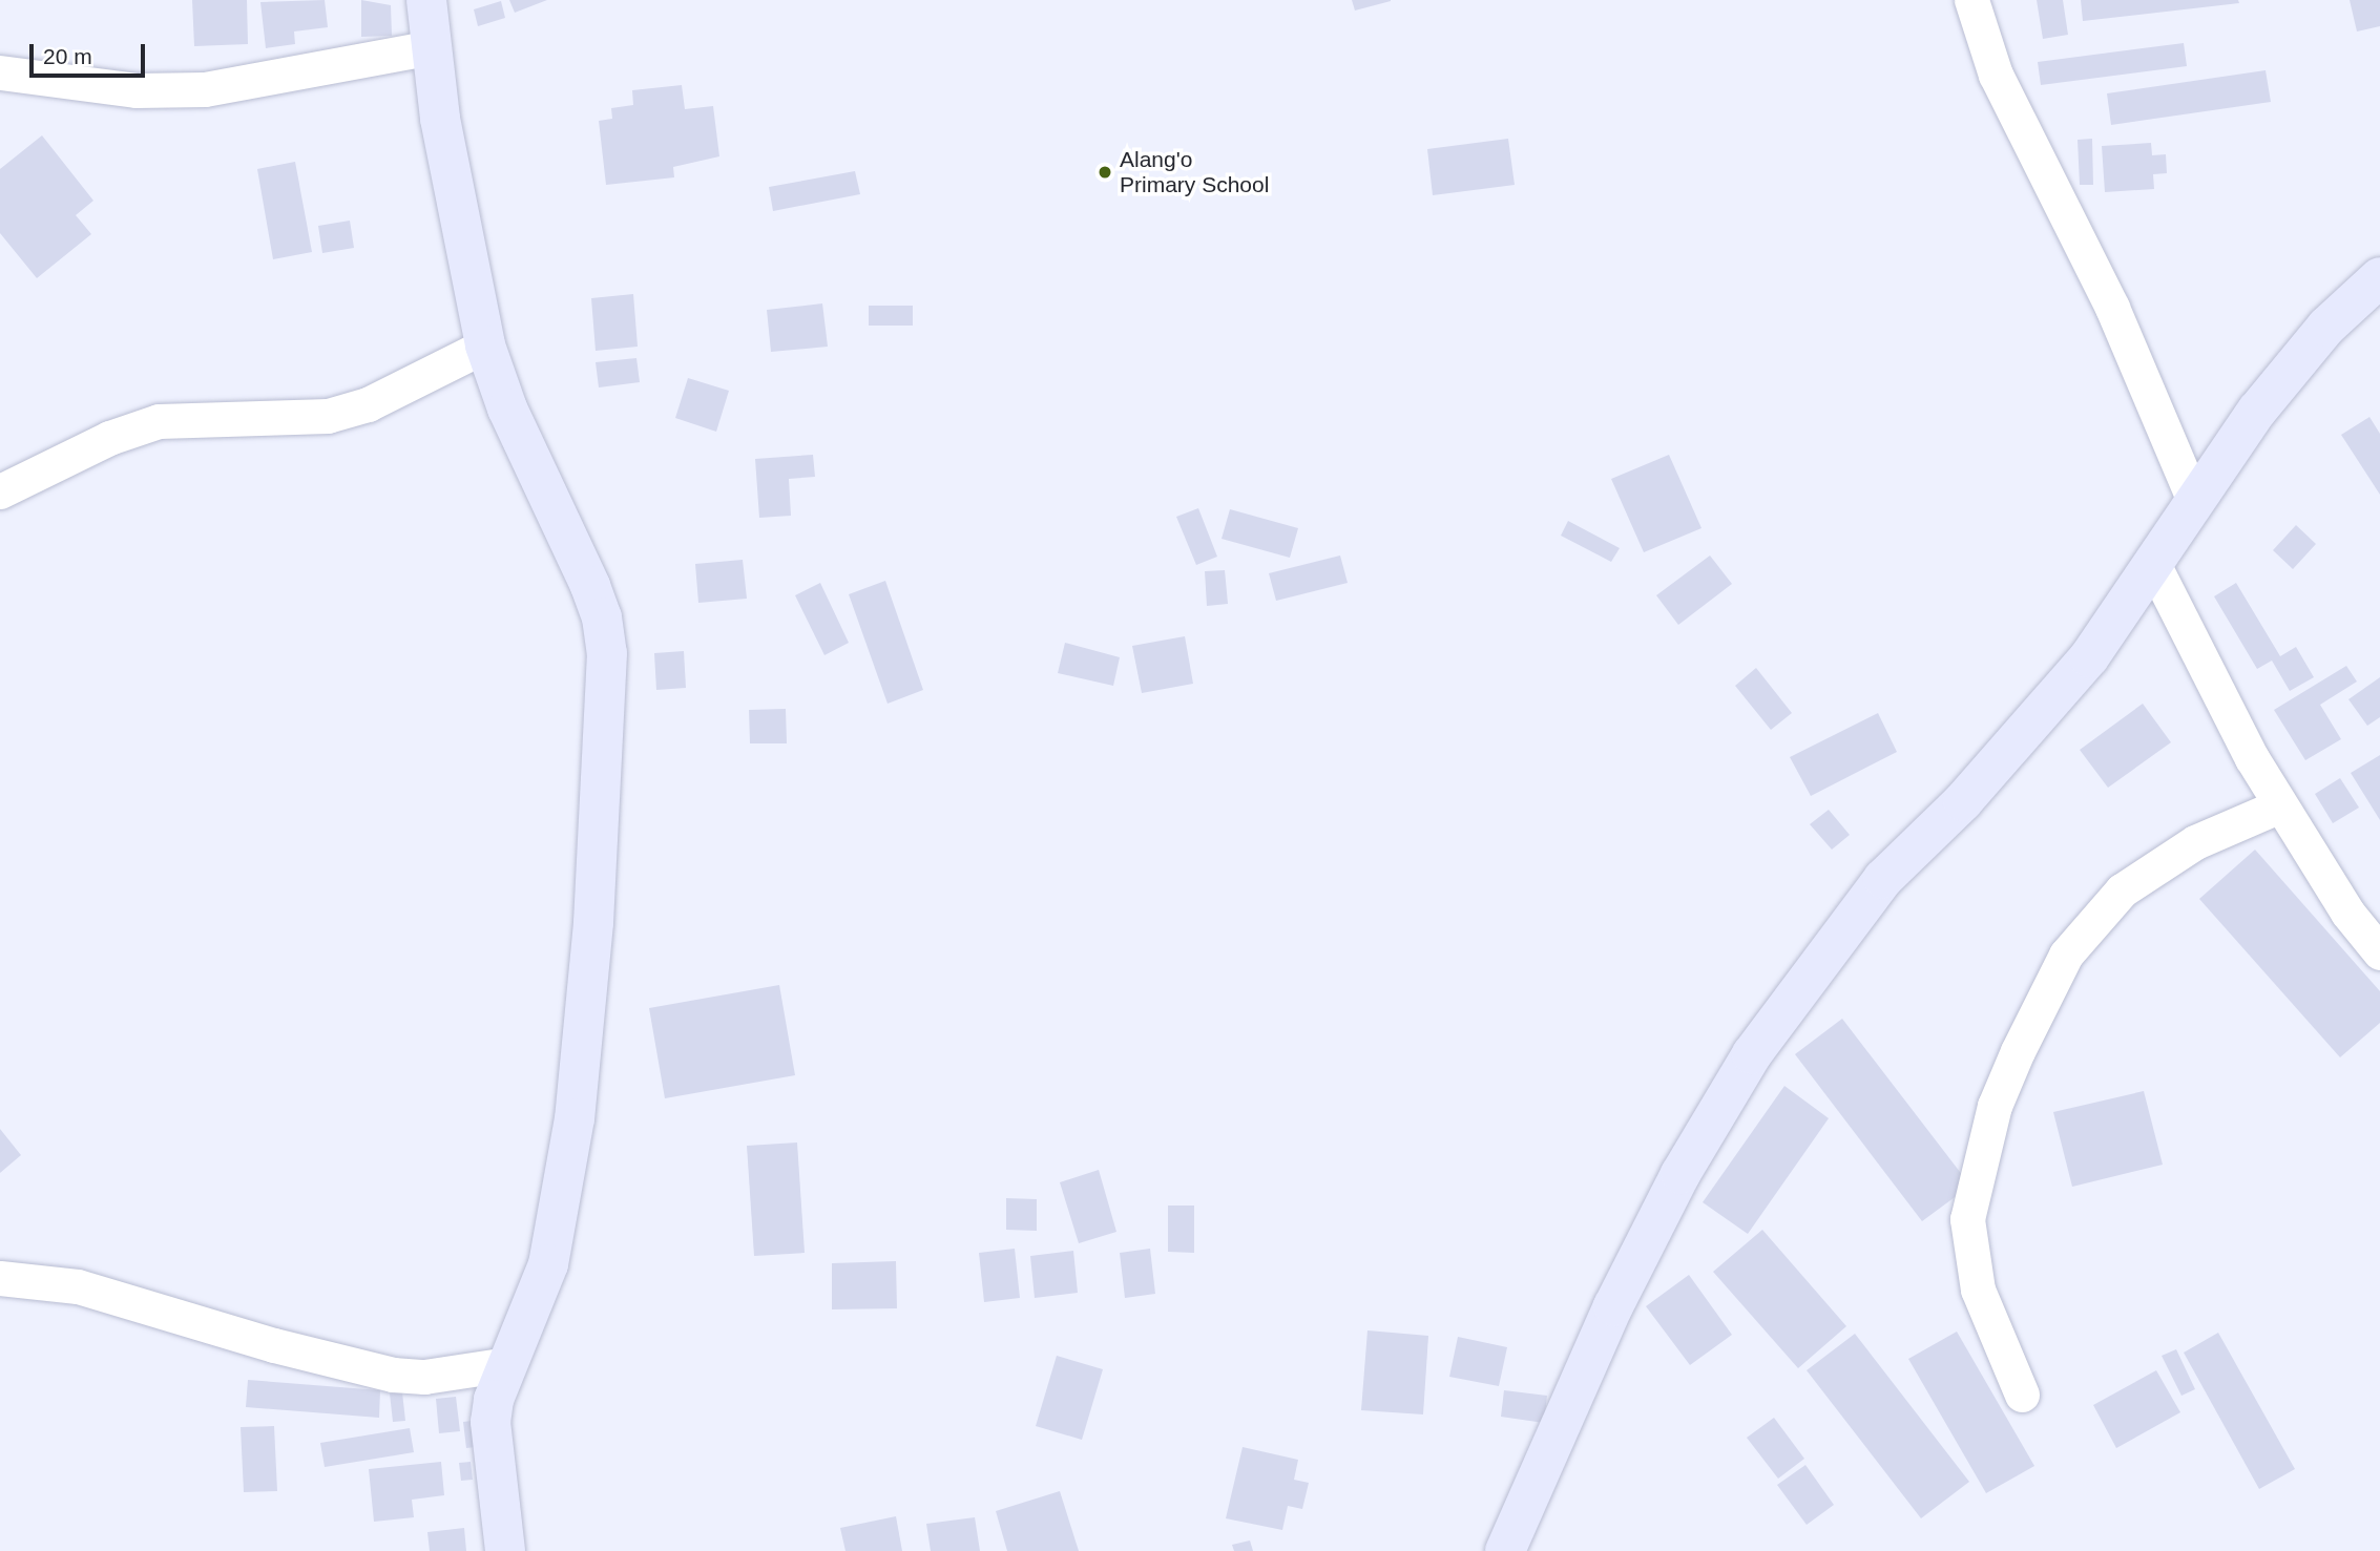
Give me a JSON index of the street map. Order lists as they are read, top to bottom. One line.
{"places":["Alang'o Primary School"],"scale_bar":"20 m"}
